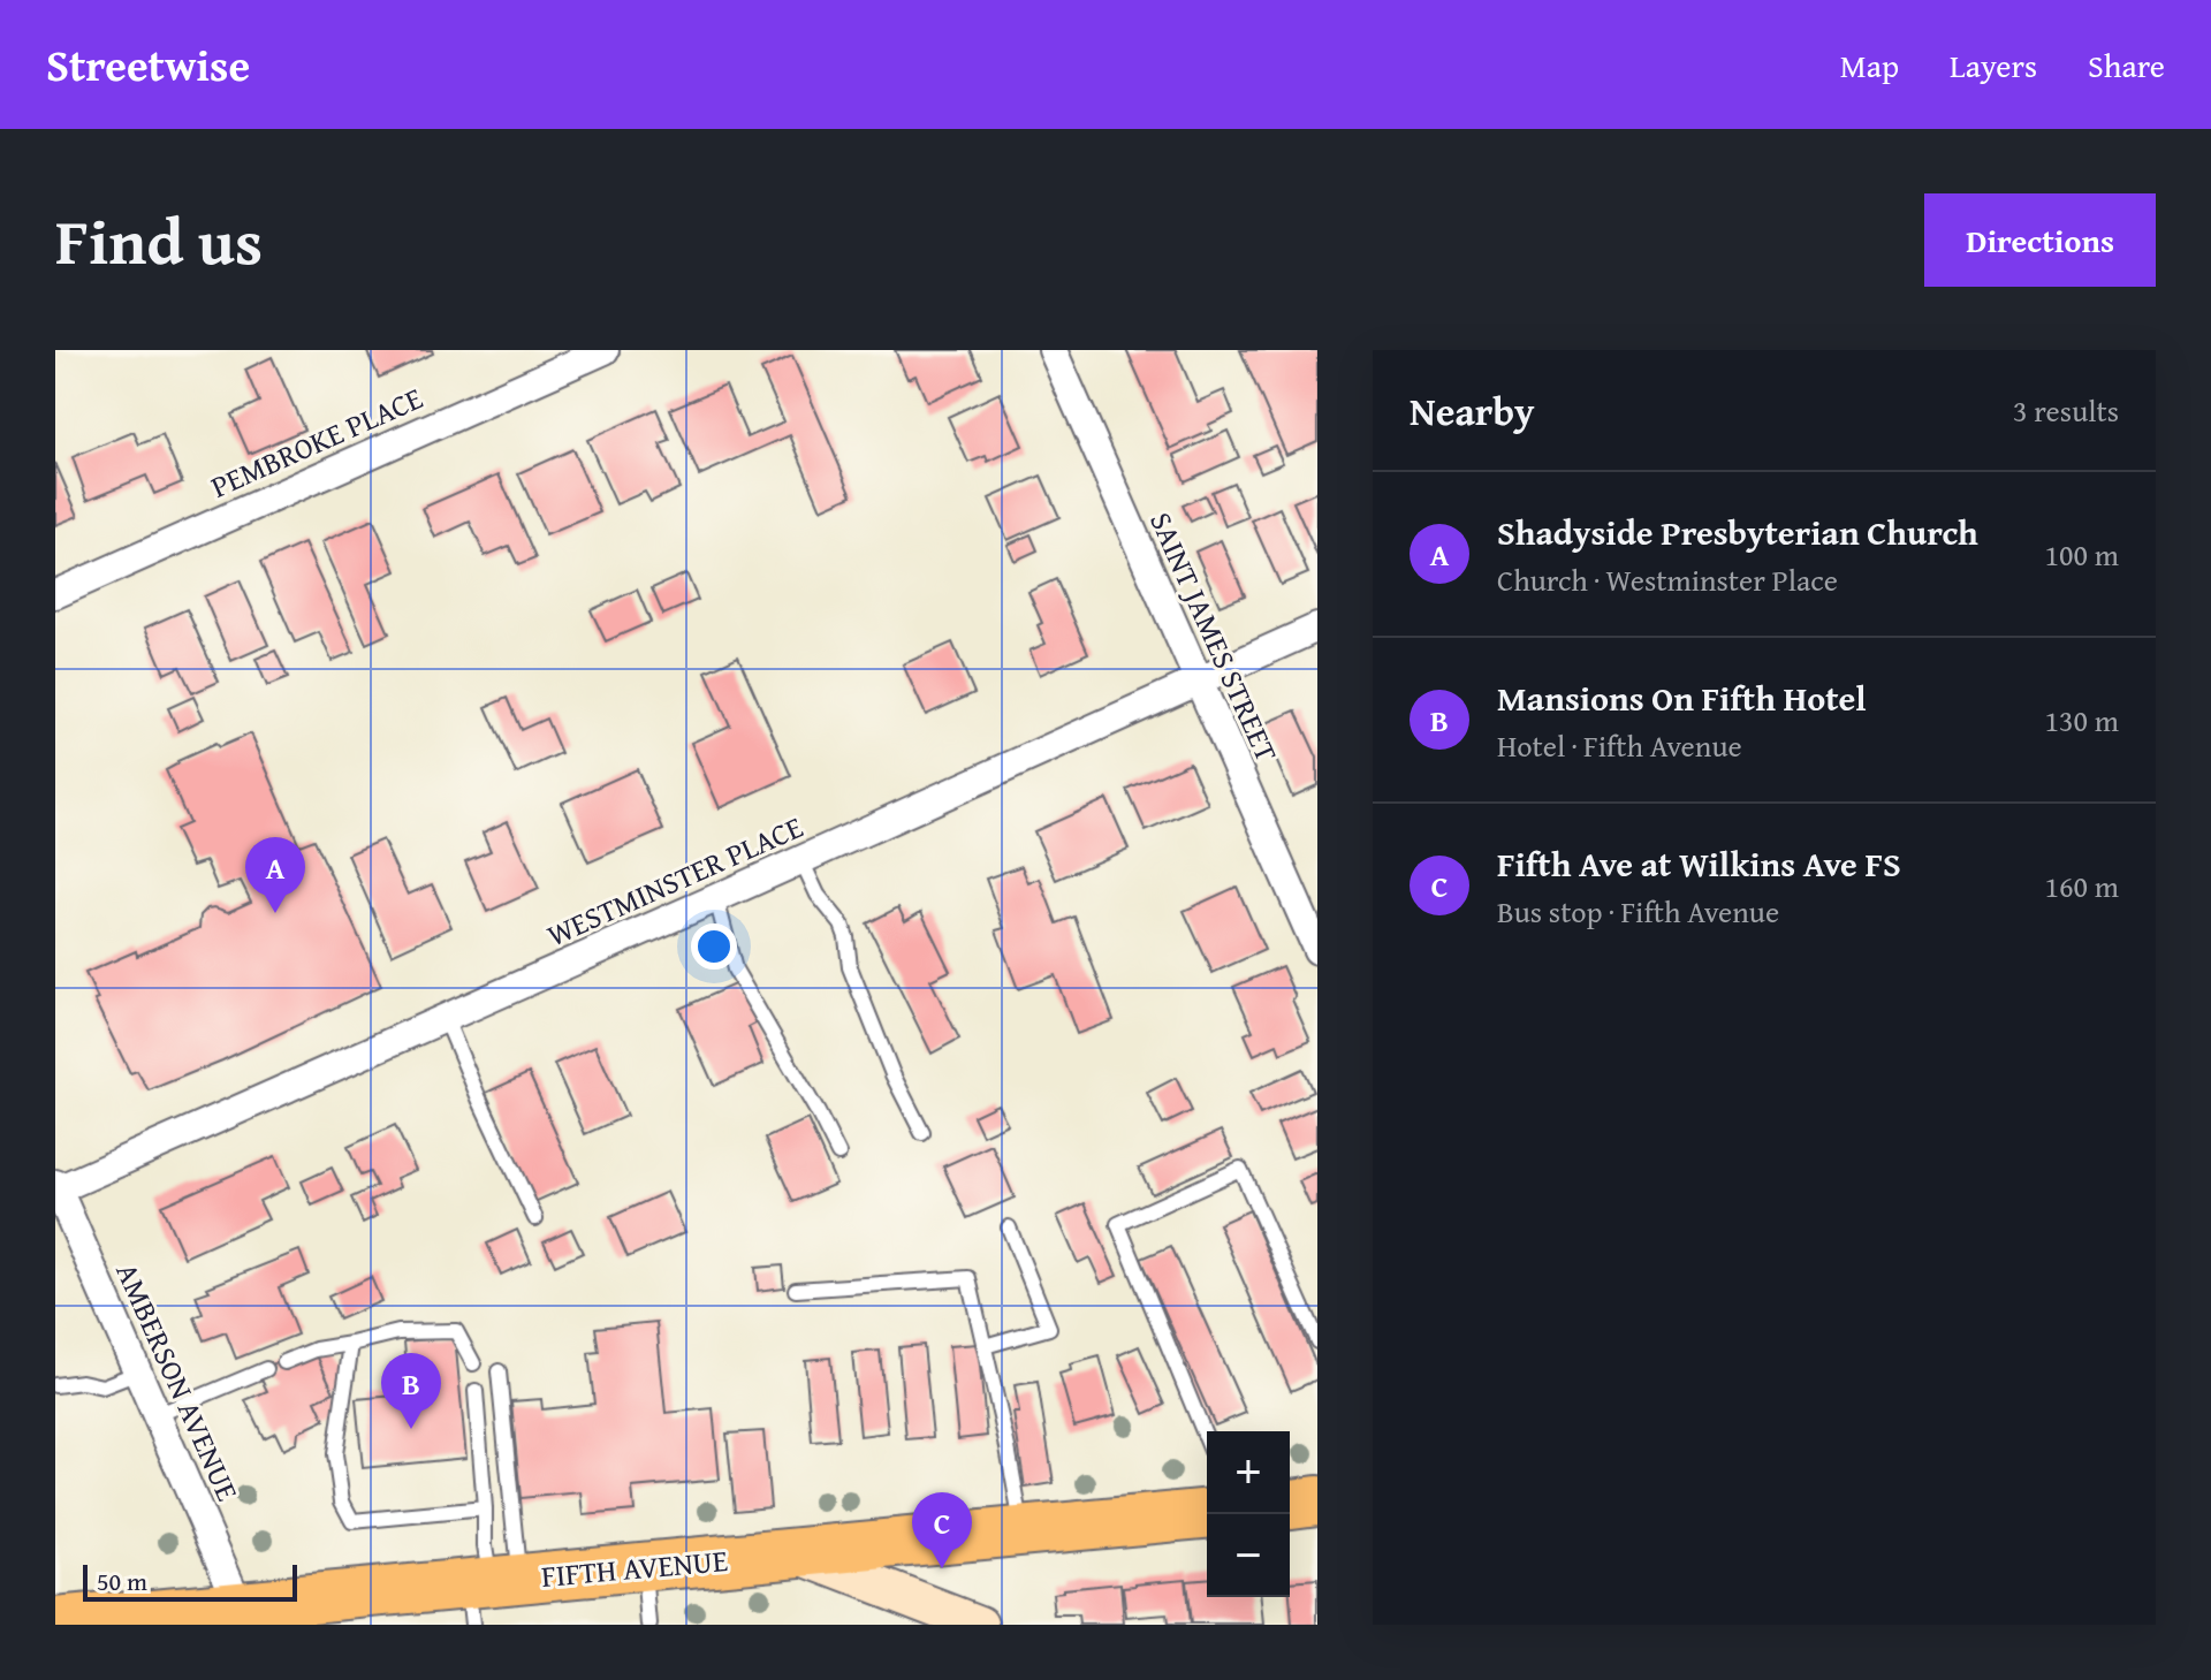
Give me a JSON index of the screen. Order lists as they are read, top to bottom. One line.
{"streets":{"highway":["FIFTH AVENUE"],"street":["PEMBROKE PLACE","SAINT JAMES STREET","WESTMINSTER PLACE","AMBERSON AVENUE"]},"crossings":[["SAINT JAMES STREET","WESTMINSTER PLACE"],["WESTMINSTER PLACE","AMBERSON AVENUE"],["AMBERSON AVENUE","FIFTH AVENUE"]],"scale_bar":"50 m","page":{"header":"Streetwise","nav":["Map","Layers","Share"],"title":"Find us","buttons":"Directions","heading":["Nearby","3 results"],"list":[{"mark":"A","name":"Shadyside Presbyterian Church","note":"Church · Westminster Place","value":"100 m"},{"mark":"B","name":"Mansions On Fifth Hotel","note":"Hotel · Fifth Avenue","value":"130 m"},{"mark":"C","name":"Fifth Ave at Wilkins Ave FS","note":"Bus stop · Fifth Avenue","value":"160 m"}],"pins":["A","B","C"],"map_buttons":["+","−"],"scale":"50 m"}}
